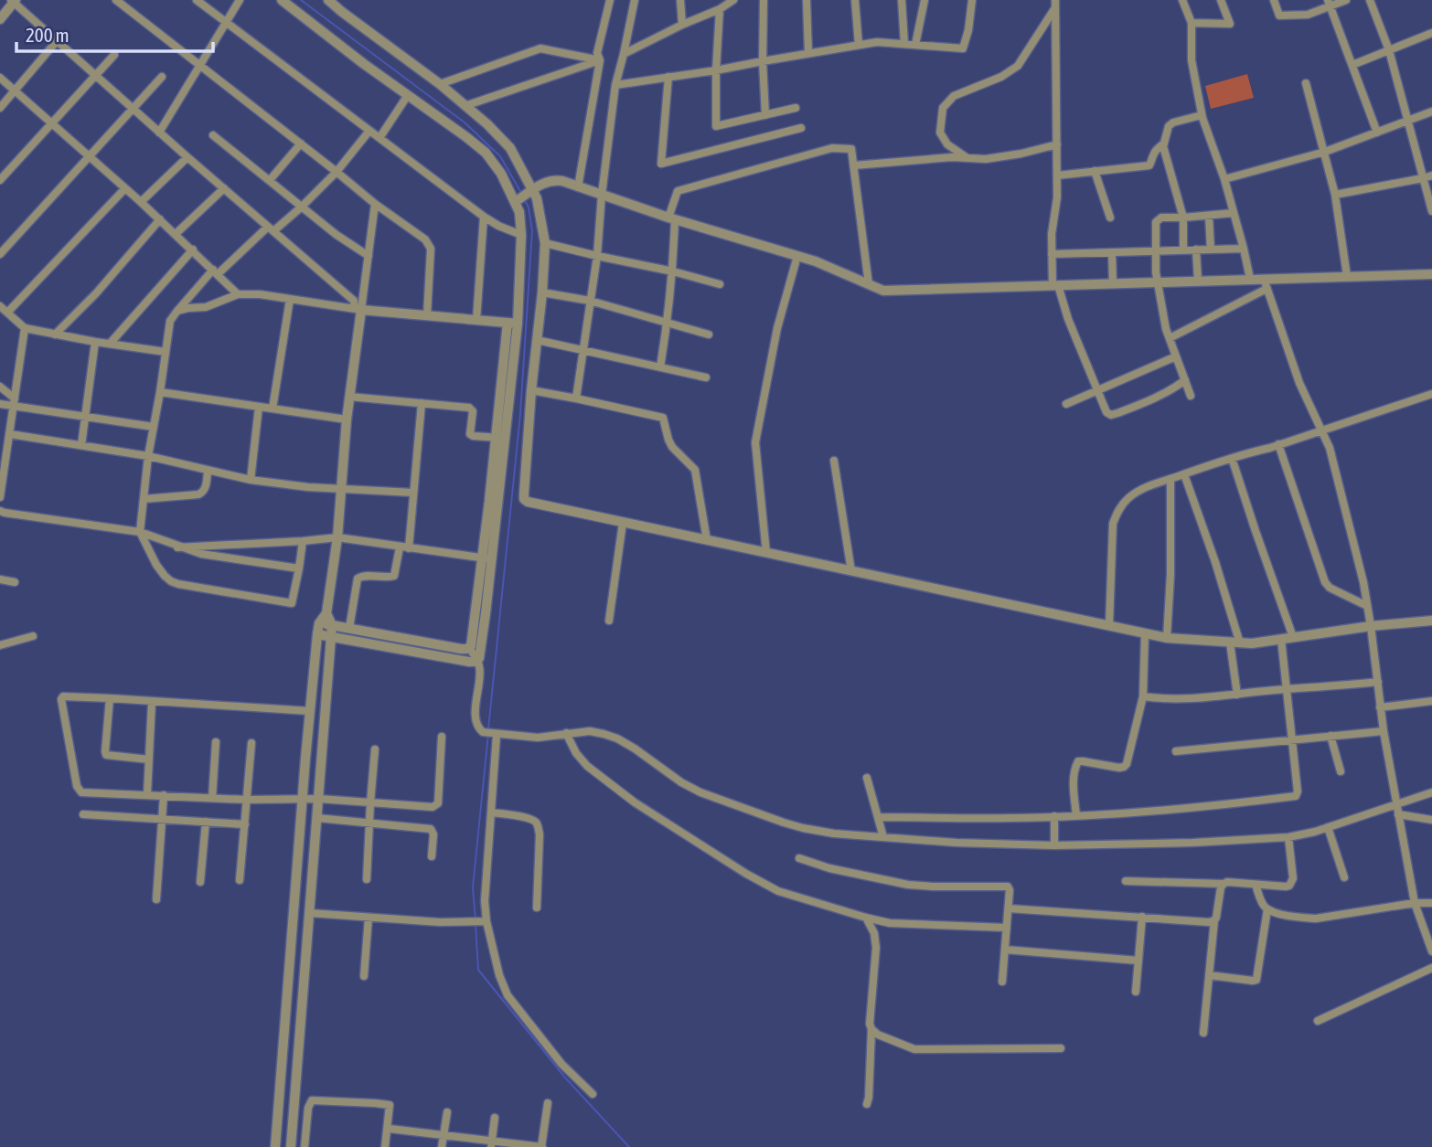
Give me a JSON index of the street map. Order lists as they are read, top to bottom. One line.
{"scale_bar":"200 m"}
